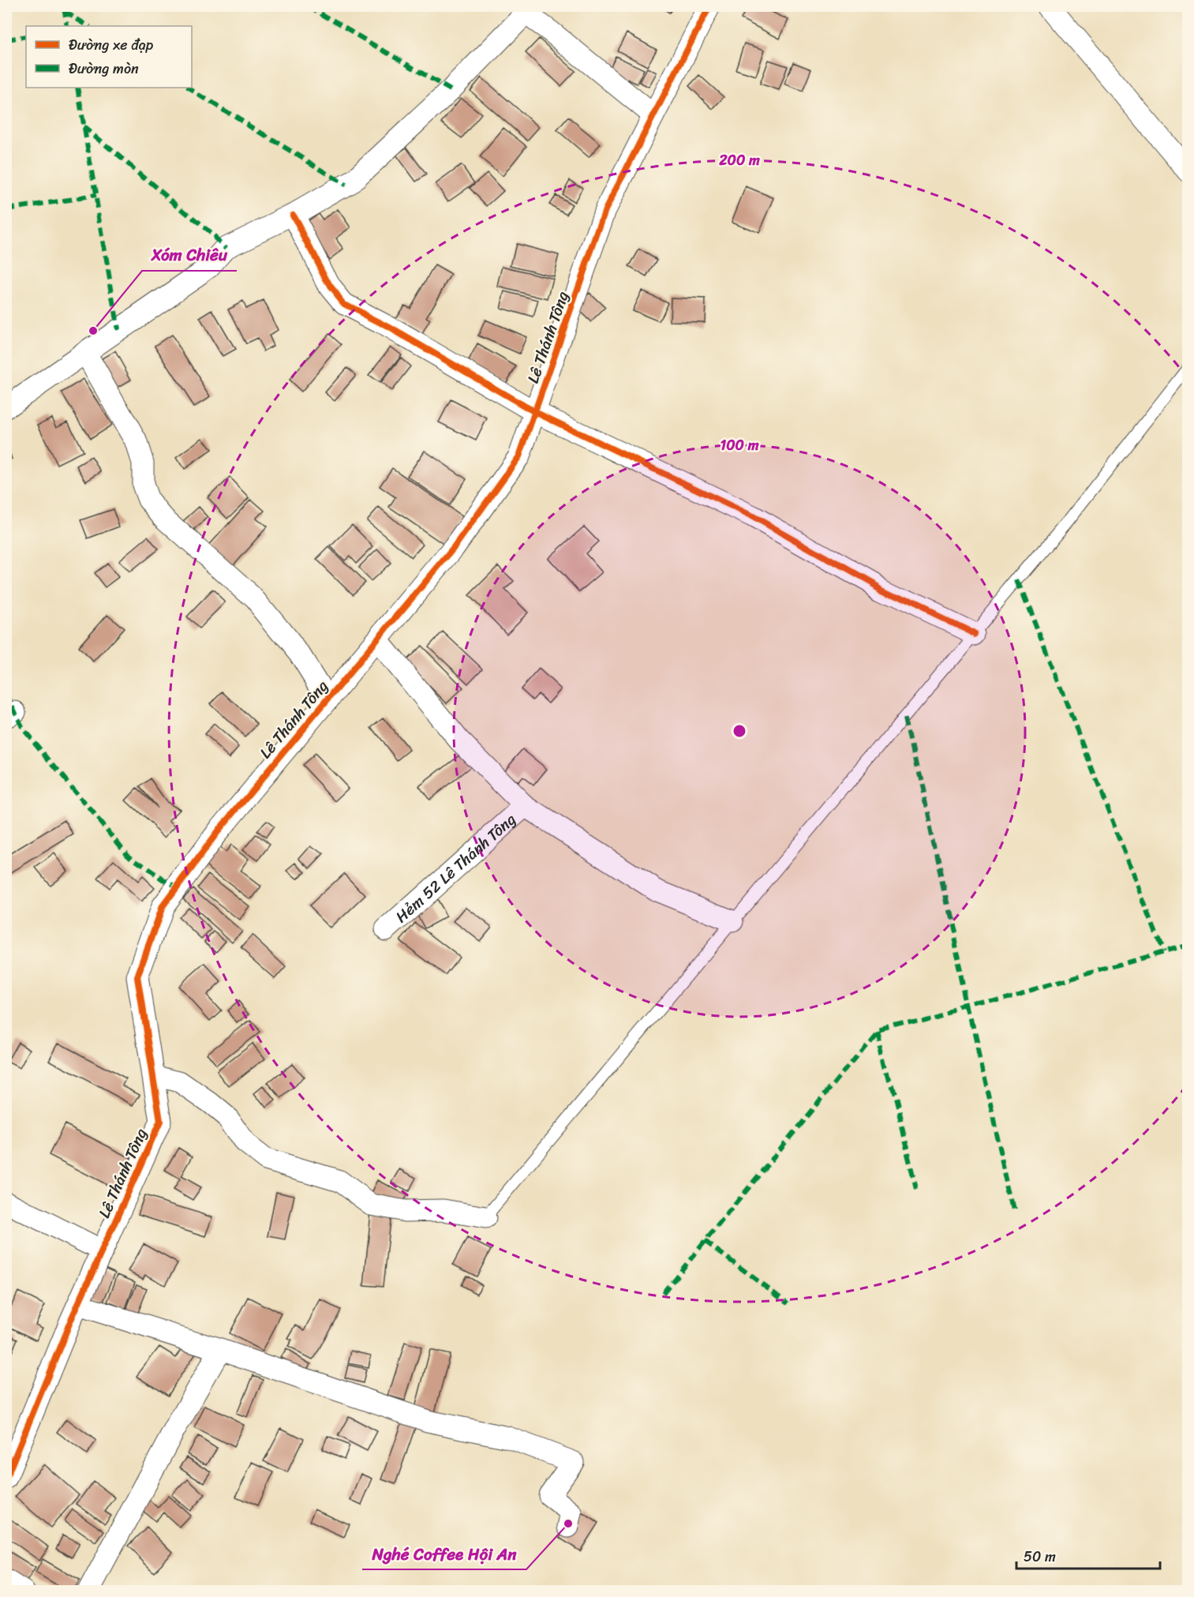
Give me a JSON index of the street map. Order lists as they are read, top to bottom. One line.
{"streets":{"street":["Lê Thánh Tông","Hẻm 52 Lê Thánh Tông"]},"places":["Xóm Chiêu","Nghé Coffee Hội An"],"legend":["Đường xe đạp","Đường mòn"],"scale_bar":"50 m","rings":["200 m","100 m"]}
